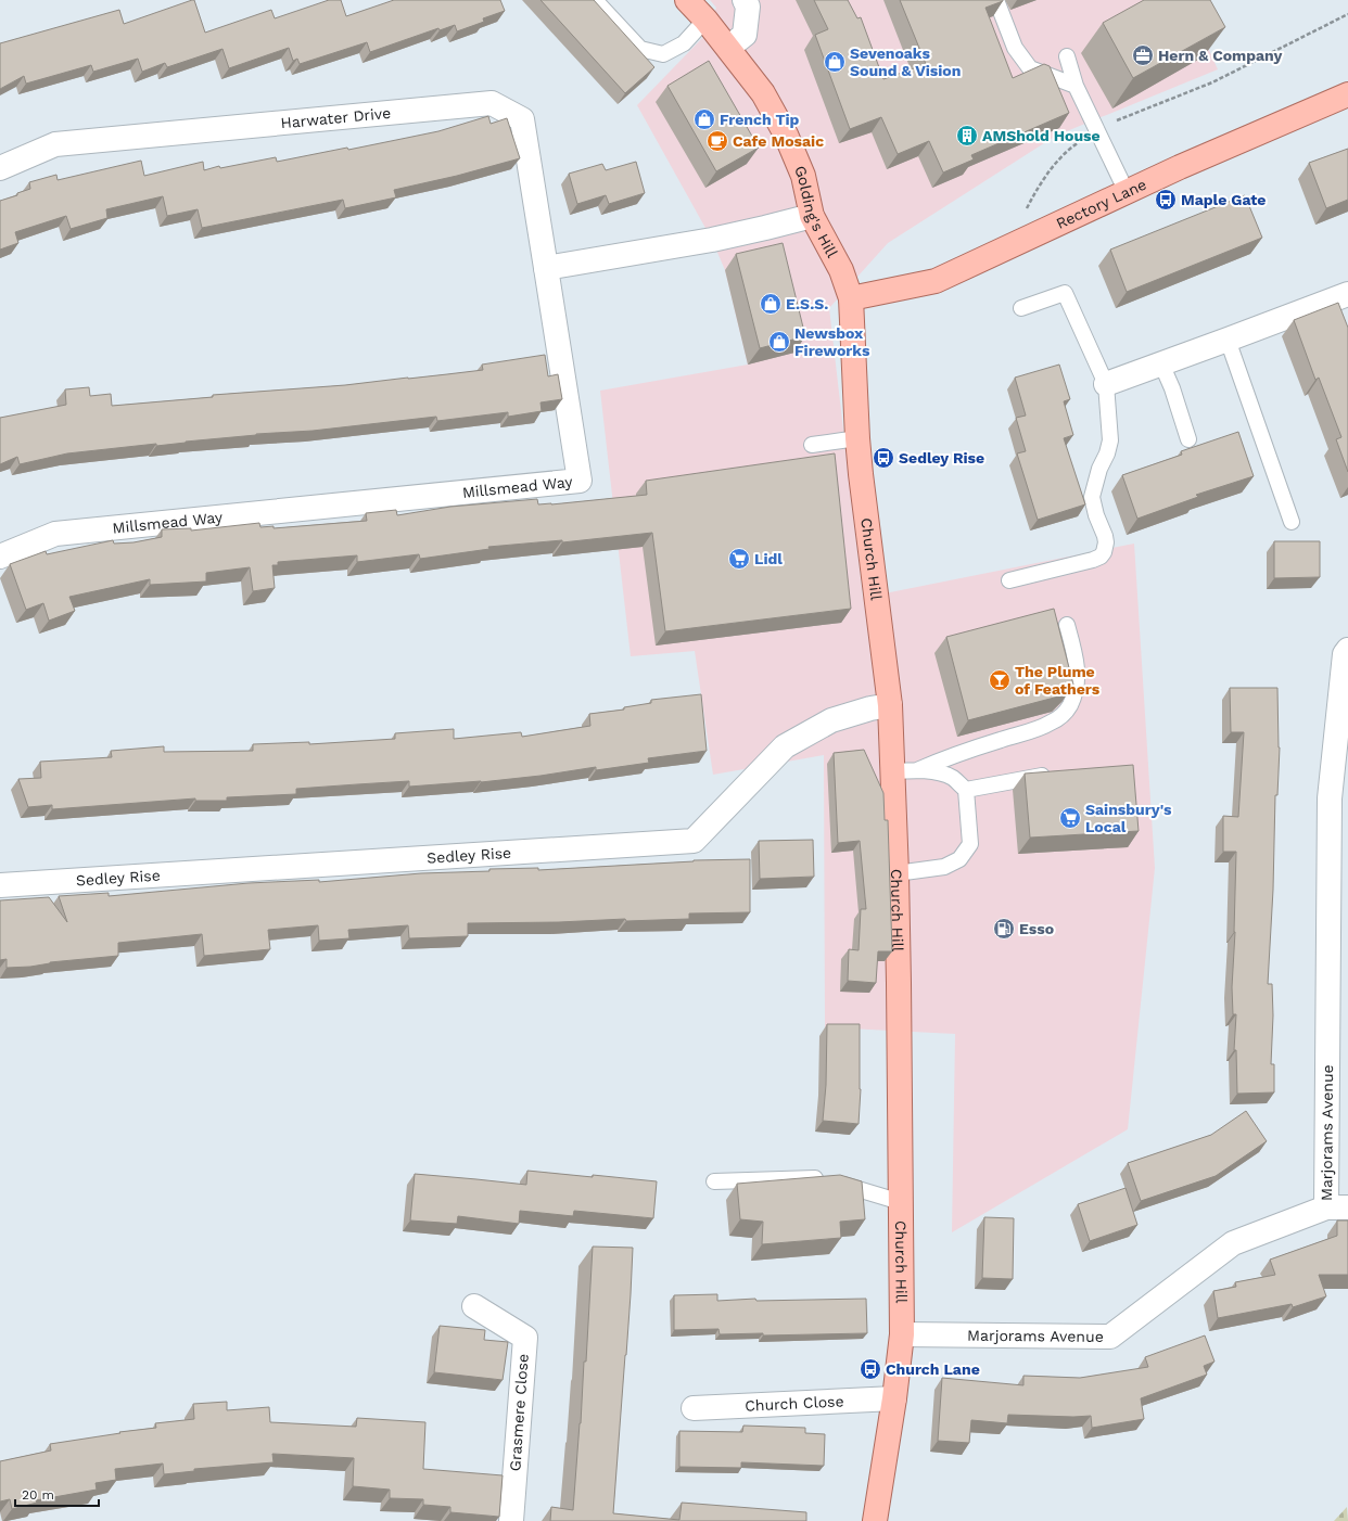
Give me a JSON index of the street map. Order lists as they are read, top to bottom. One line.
{"streets":{"main road":["Rectory Lane","Golding's Hill","Church Hill"],"street":["Harwater Drive","Millsmead Way","Sedley Rise","Marjorams Avenue","Church Close","Grasmere Close"]},"crossings":[["Harwater Drive","Millsmead Way"],["Rectory Lane","Golding's Hill"],["Rectory Lane","Church Hill"],["Golding's Hill","Church Hill"],["Church Hill","Sedley Rise"],["Church Hill","Marjorams Avenue"],["Church Hill","Church Close"]],"places":{"office":["Hern & Company"],"shop":["Sevenoaks Sound & Vision","French Tip","E.S.S.","Newsbox Fireworks"],"building":["AMShold House"],"cafe":["Cafe Mosaic"],"bus stop":["Maple Gate","Sedley Rise","Church Lane"],"supermarket":["Lidl","Sainsbury's Local"],"bar":["The Plume of Feathers"],"fuel station":["Esso"]},"scale_bar":"20 m"}
